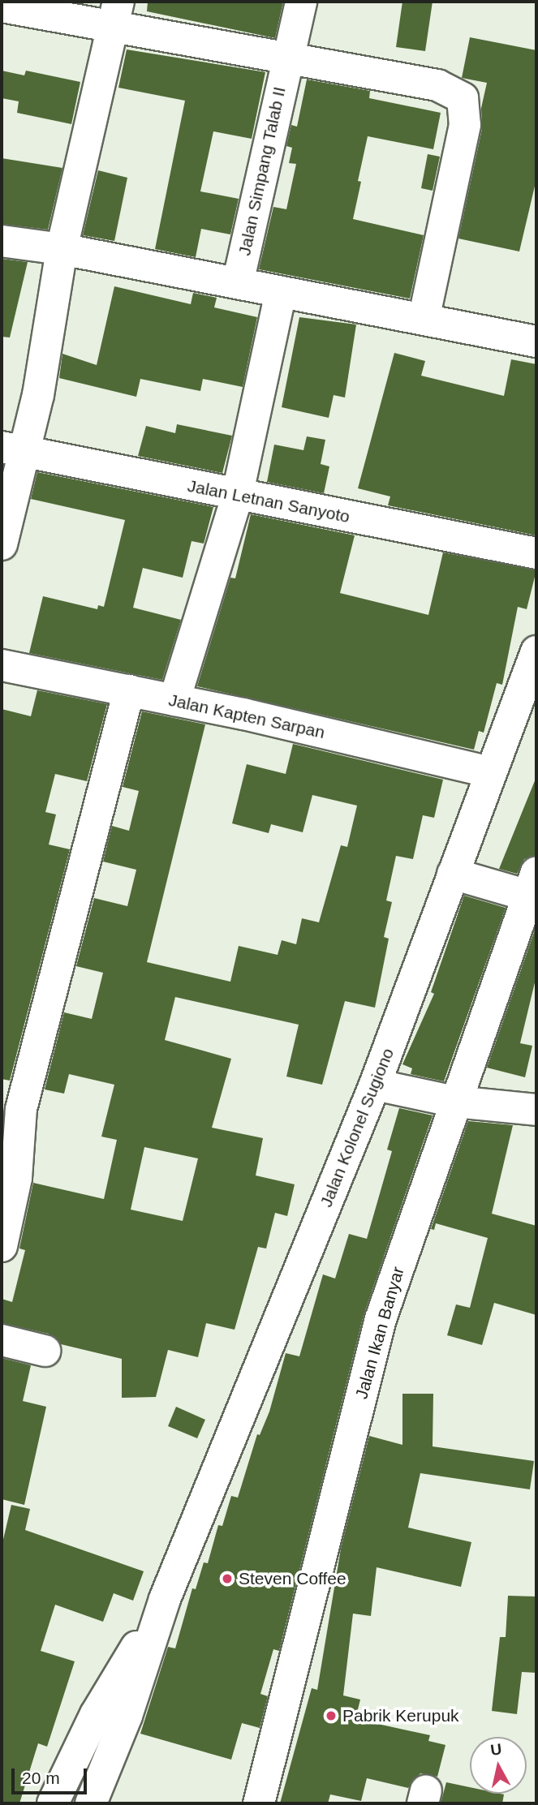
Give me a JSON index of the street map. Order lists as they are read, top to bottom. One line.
{"streets":{"street":["Jalan Simpang Talab II","Jalan Letnan Sanyoto","Jalan Kapten Sarpan","Jalan Kolonel Sugiono","Jalan Ikan Banyar"]},"crossings":[["Jalan Kapten Sarpan","Jalan Kolonel Sugiono"]],"places":["Steven Coffee","Pabrik Kerupuk"],"scale_bar":"20 m","north":"top"}
